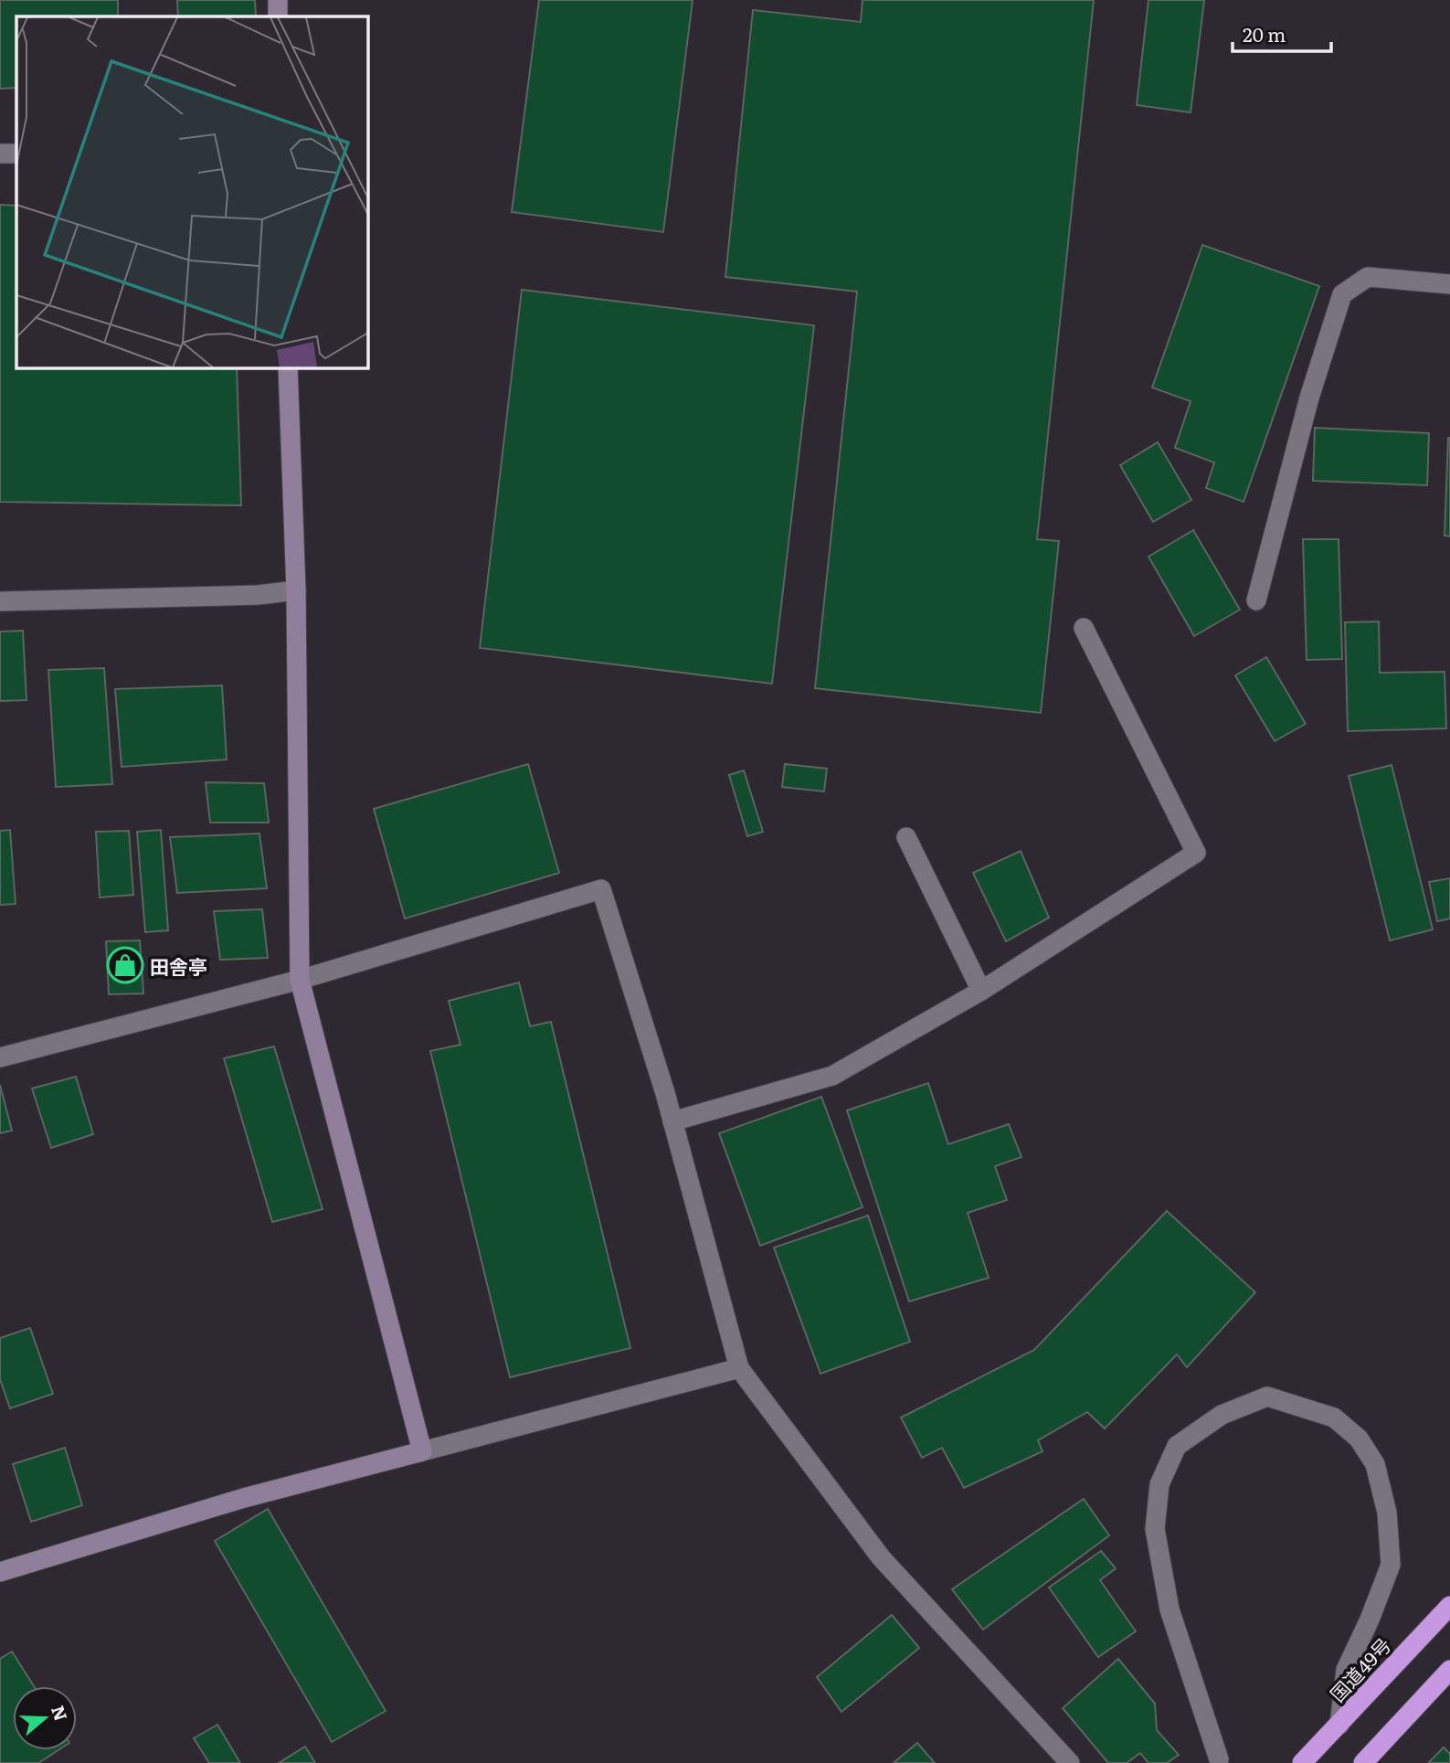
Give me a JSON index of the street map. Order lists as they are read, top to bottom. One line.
{"streets":{"highway":["国道49号"]},"places":{"shop":["田舎亭"]},"scale_bar":"20 m","north":"right"}
